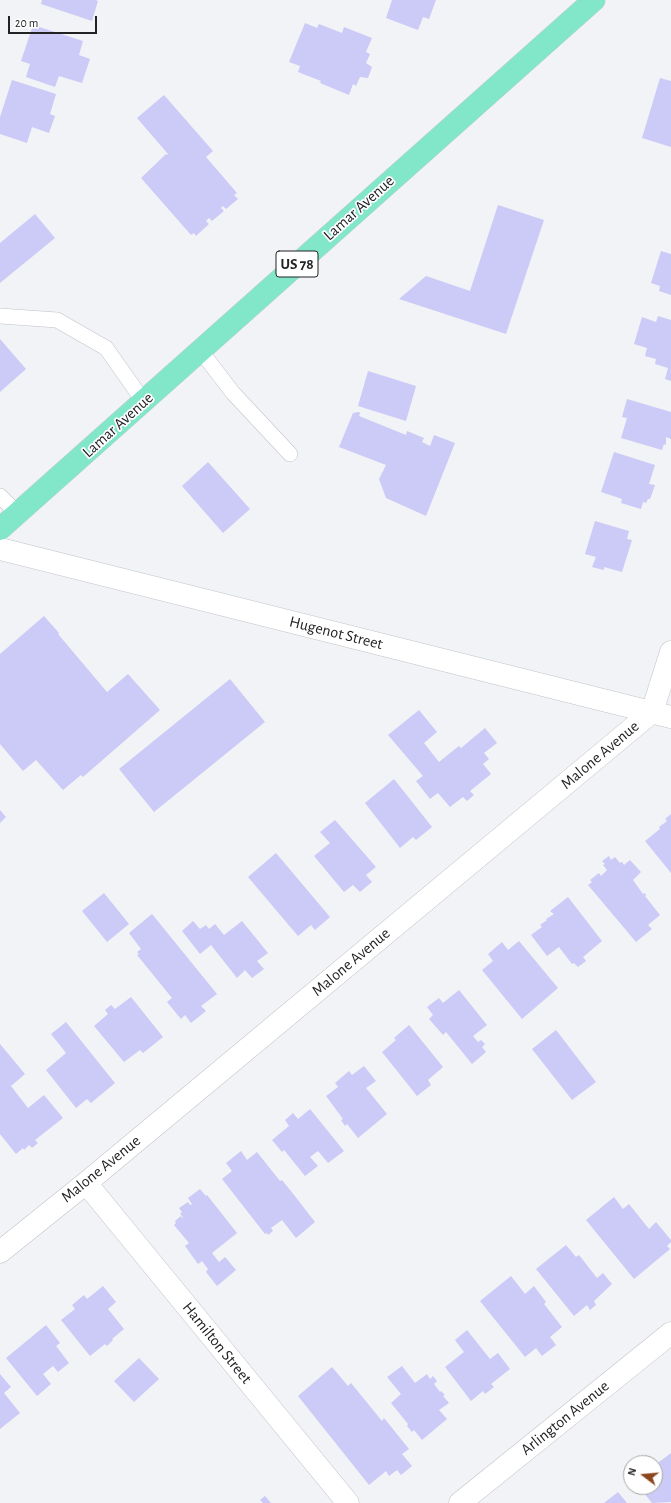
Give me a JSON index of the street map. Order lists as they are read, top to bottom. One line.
{"streets":{"main road":["Lamar Avenue","US 78"],"street":["Hugenot Street","Malone Avenue","Hamilton Street","Arlington Avenue"]},"crossings":[["Hugenot Street","Malone Avenue"],["Malone Avenue","Hamilton Street"]],"scale_bar":"20 m","north":"left"}
